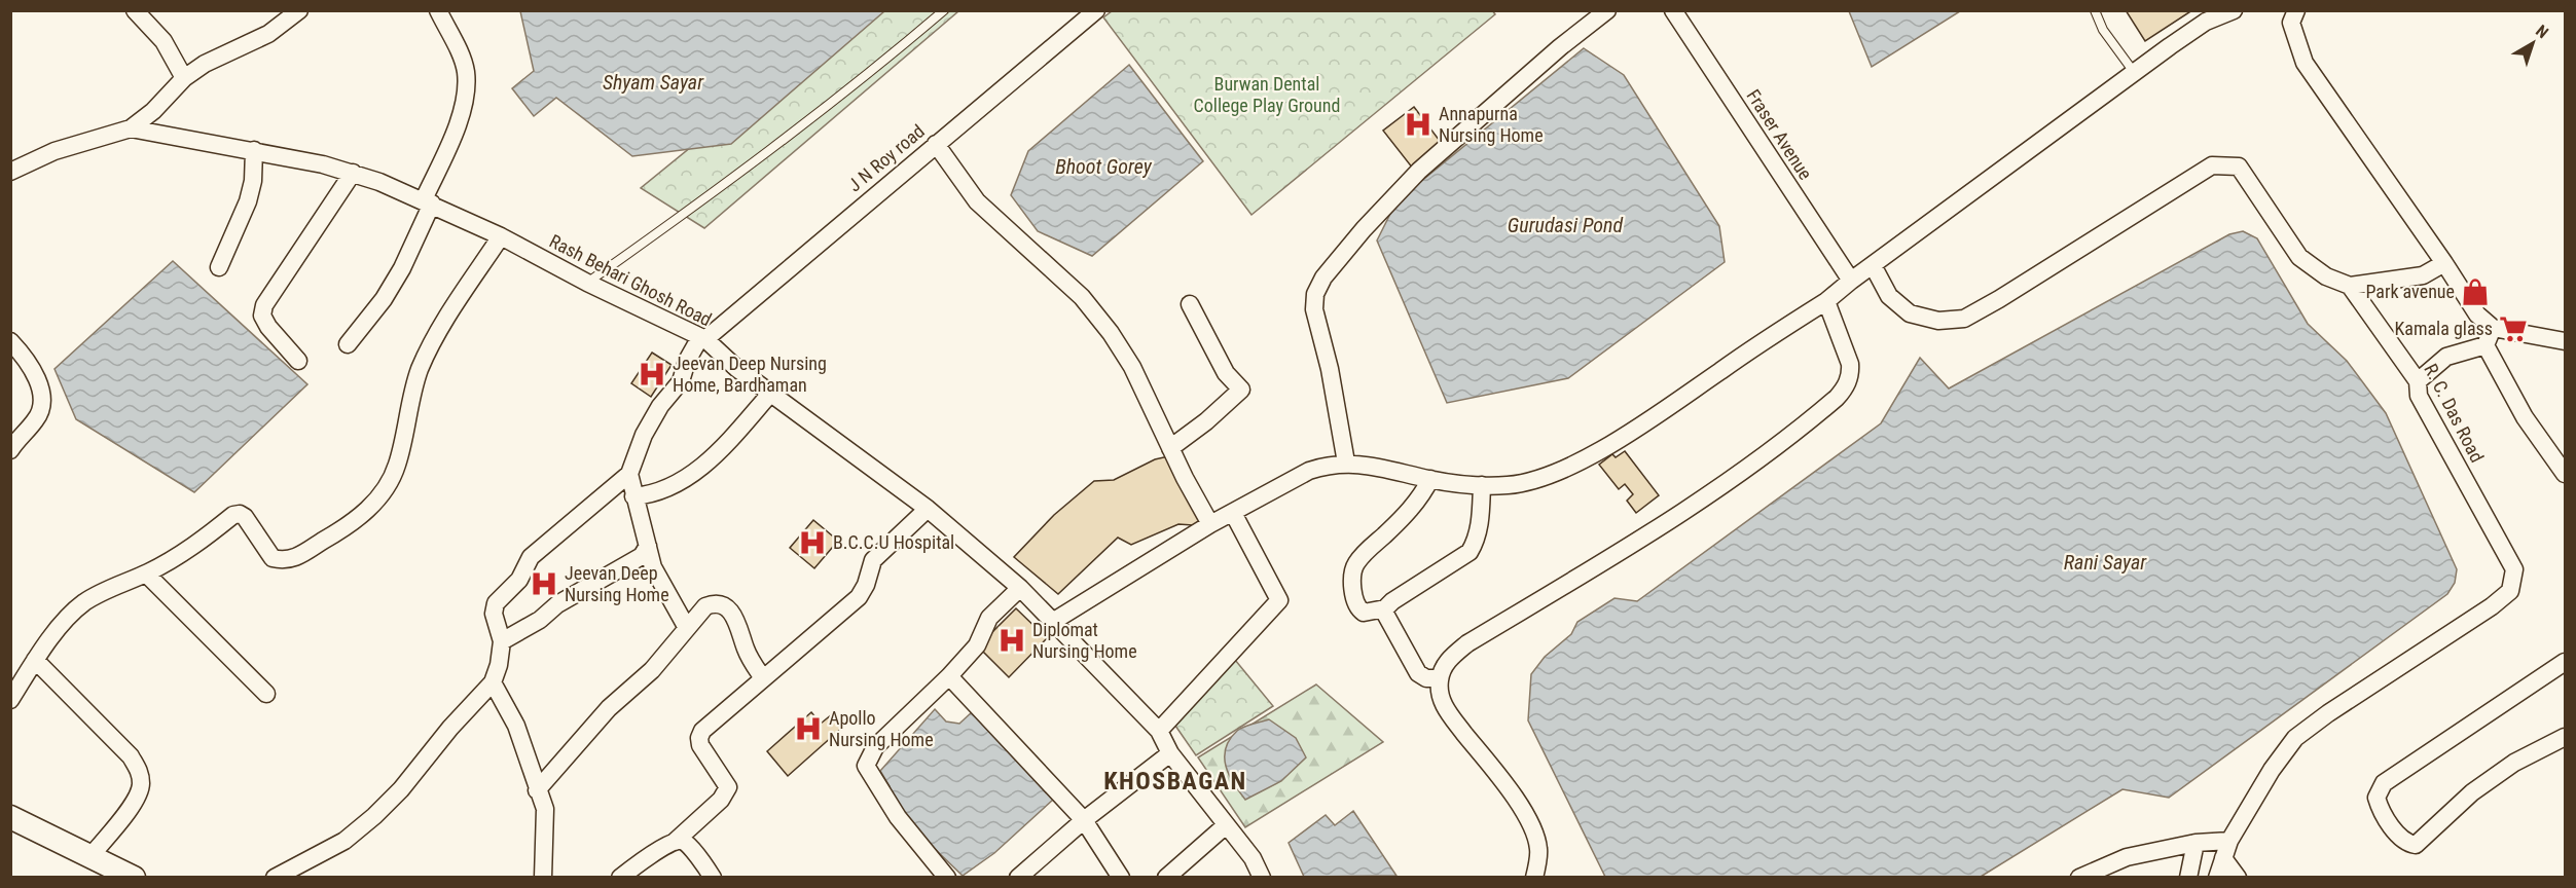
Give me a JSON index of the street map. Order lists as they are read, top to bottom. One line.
{"streets":{"street":["Fraser Avenue","J N Roy road","Rash Behari Ghosh Road","R. C. Das Road"]},"crossings":[["J N Roy road","Rash Behari Ghosh Road"]],"districts":["KHOSBAGAN"],"water":["Shyam Sayar","Bhoot Gorey","Gurudasi Pond","Rani Sayar"],"parks":["Burwan Dental College Play Ground"],"places":{"hospital":["Annapurna Nursing Home","Jeevan Deep Nursing Home, Bardhaman","B.C.C.U Hospital","Jeevan Deep Nursing Home","Diplomat Nursing Home","Apollo Nursing Home"],"shop":["Park avenue"],"supermarket":["Kamala glass"]},"north":"top right"}
